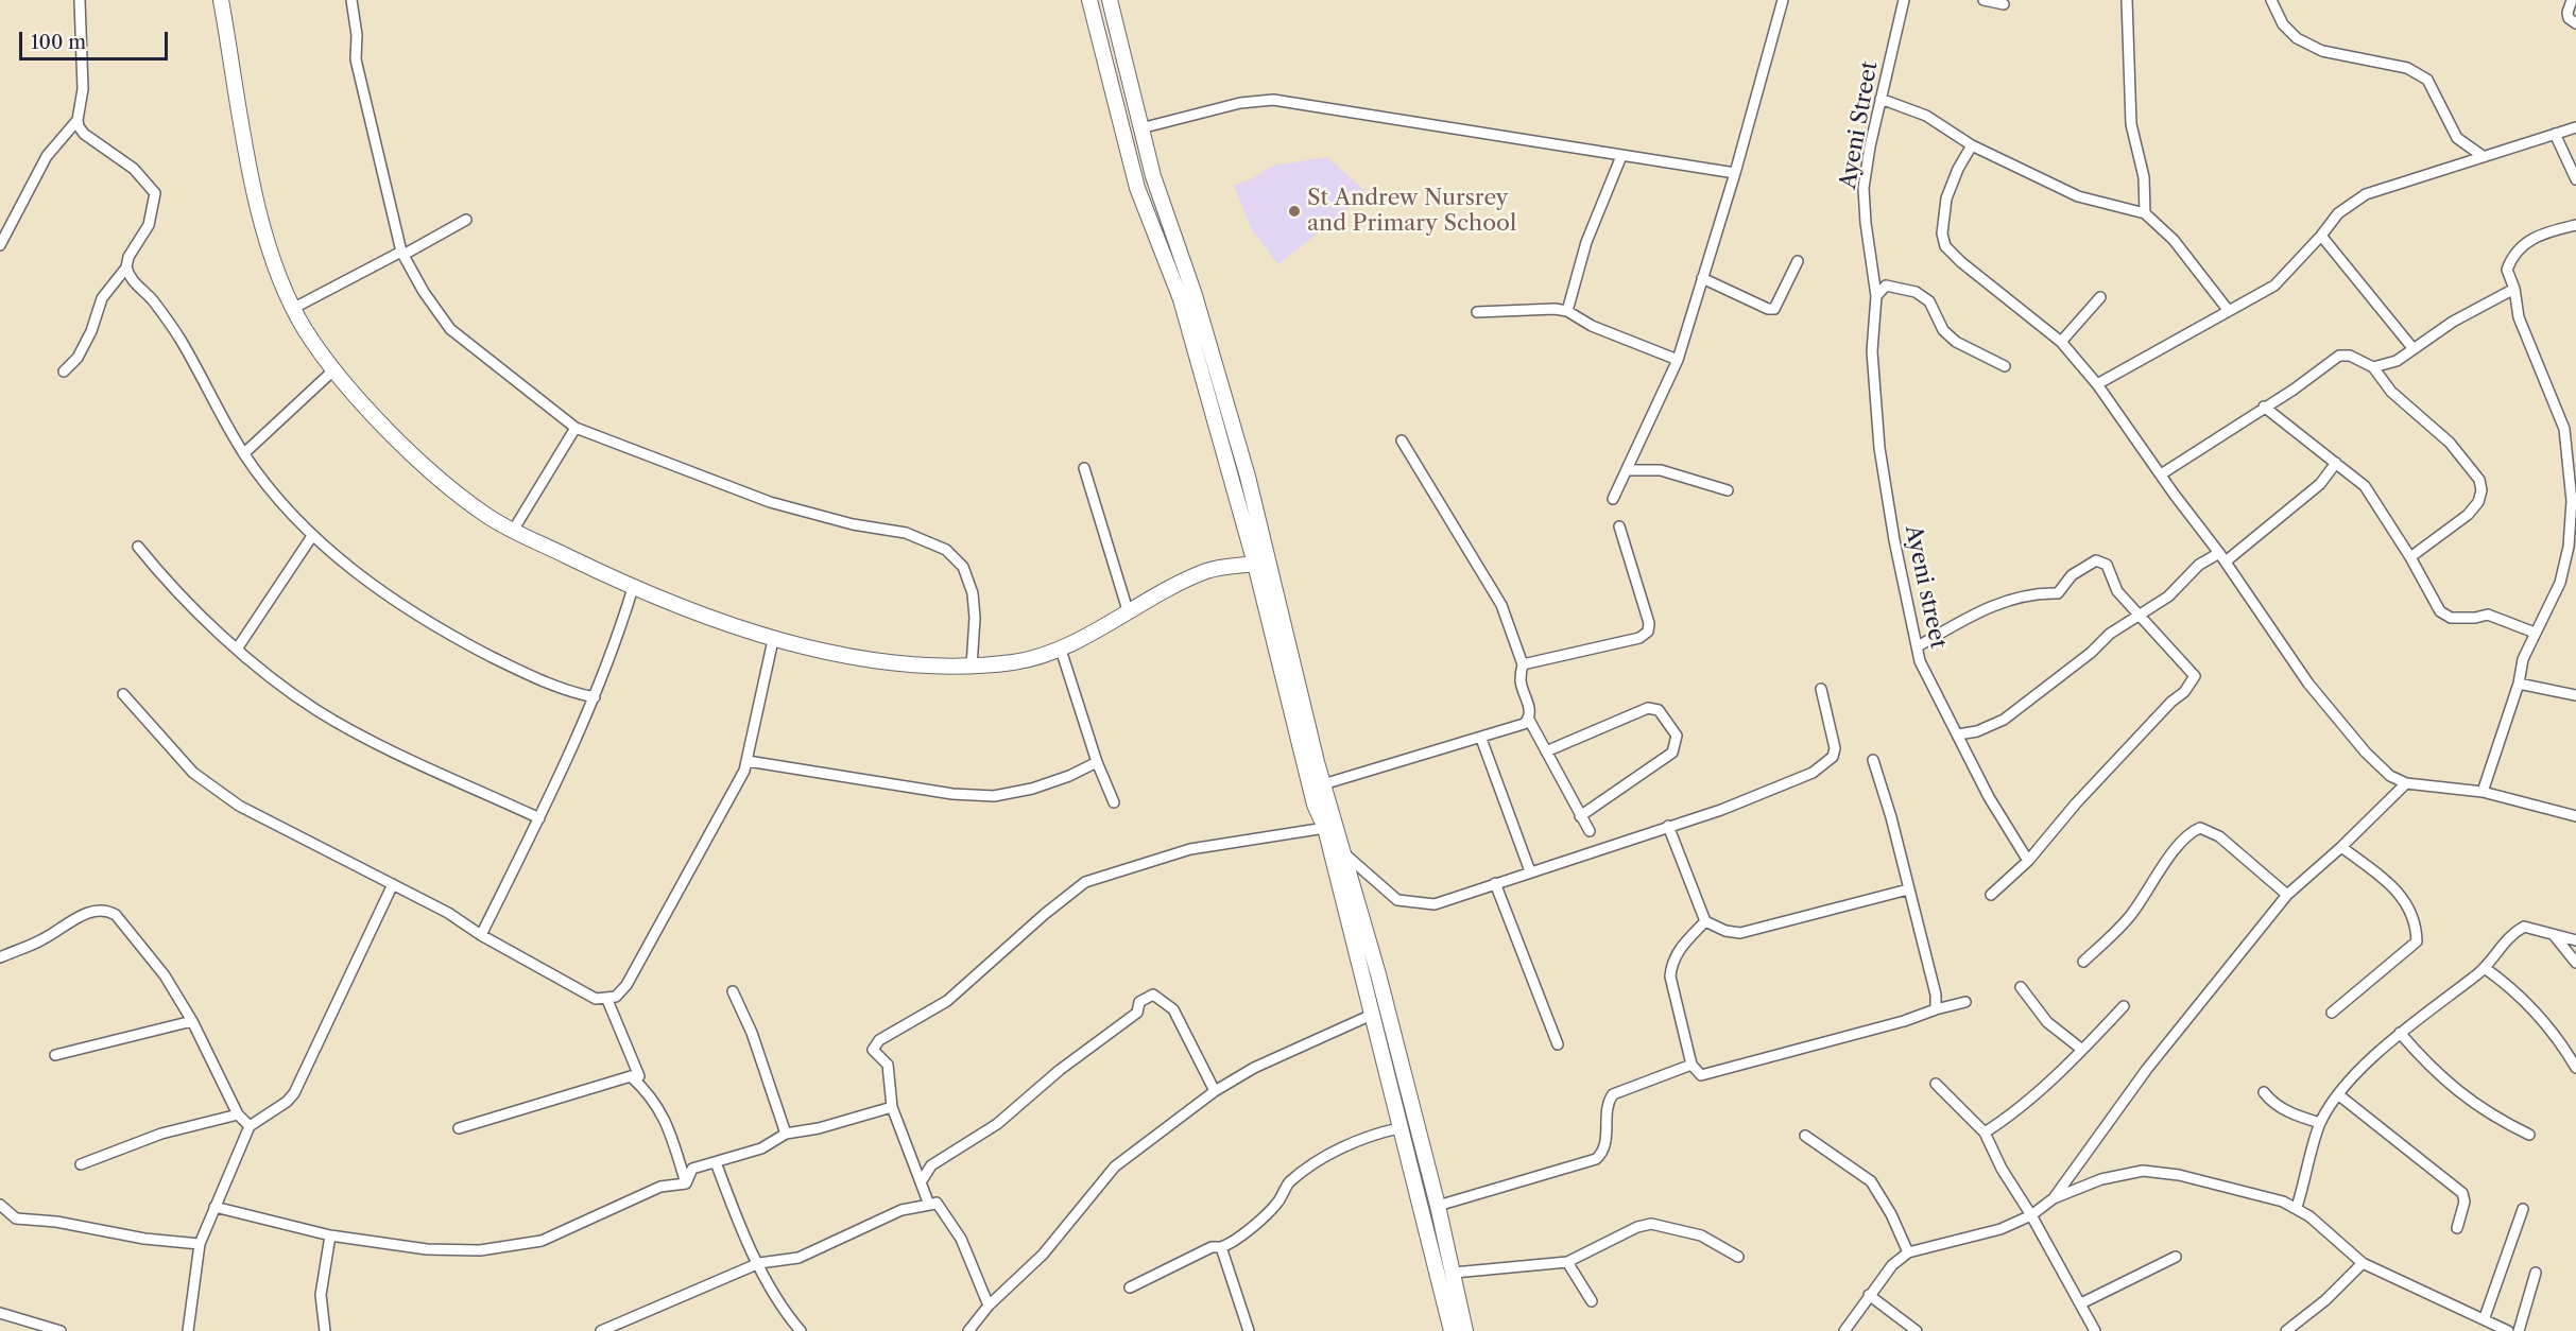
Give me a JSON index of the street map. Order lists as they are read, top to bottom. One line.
{"streets":{"street":["Ayeni Street","Ayeni street"]},"crossings":[["Ayeni Street","Ayeni street"]],"places":["St Andrew Nursrey and Primary School"],"scale_bar":"100 m"}
